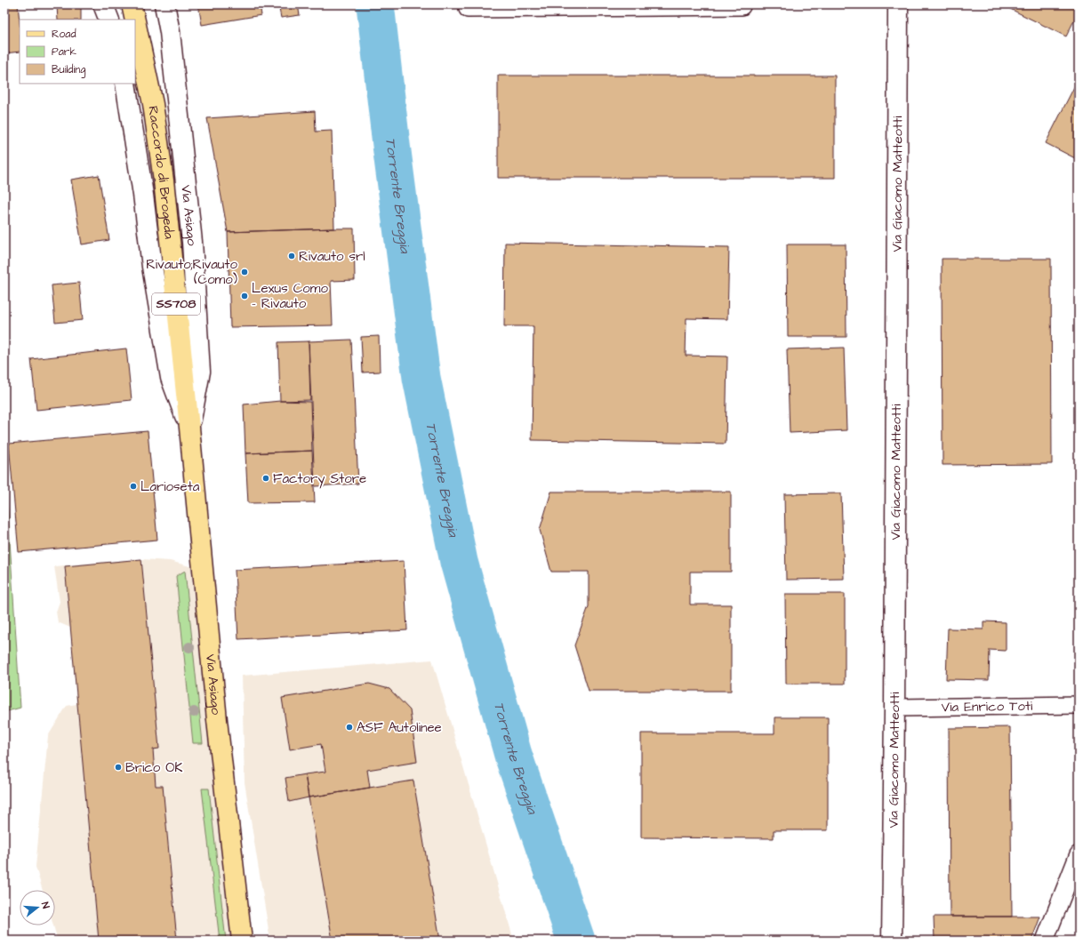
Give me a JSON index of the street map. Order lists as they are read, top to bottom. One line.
{"streets":{"main road":["Raccordo di Brogeda","Via Asiago","SS708"],"street":["Via Giacomo Matteotti","Via Enrico Toti"]},"crossings":[["Raccordo di Brogeda","Via Asiago"],["Via Giacomo Matteotti","Via Enrico Toti"]],"water":["Torrente Breggia"],"places":["Rivauto srl","Rivauto;Rivauto (Como)","Lexus Como - Rivauto","Factory Store","Larioseta","ASF Autolinee","Brico OK"],"legend":["Road","Park","Building"],"north":"right"}
